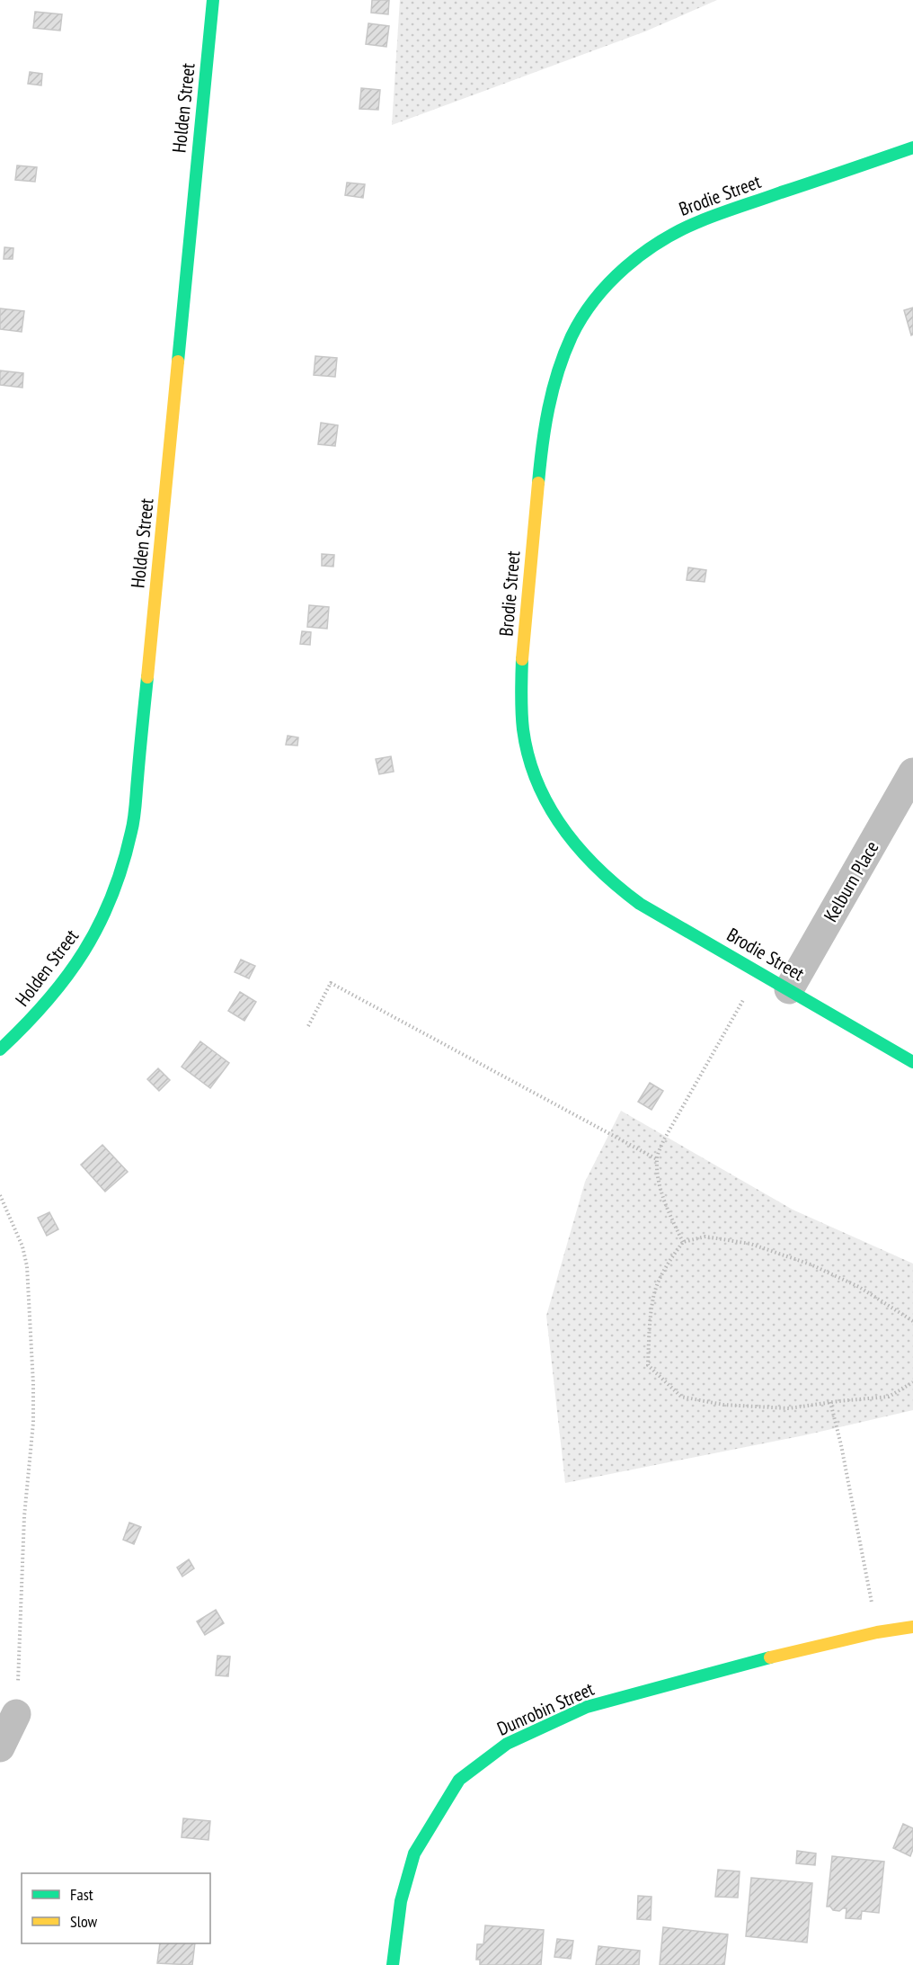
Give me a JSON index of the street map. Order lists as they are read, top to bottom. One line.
{"streets":{"street":["Holden Street","Brodie Street","Kelburn Place","Dunrobin Street"]},"crossings":[["Brodie Street","Kelburn Place"]],"legend":["Fast","Slow"]}
